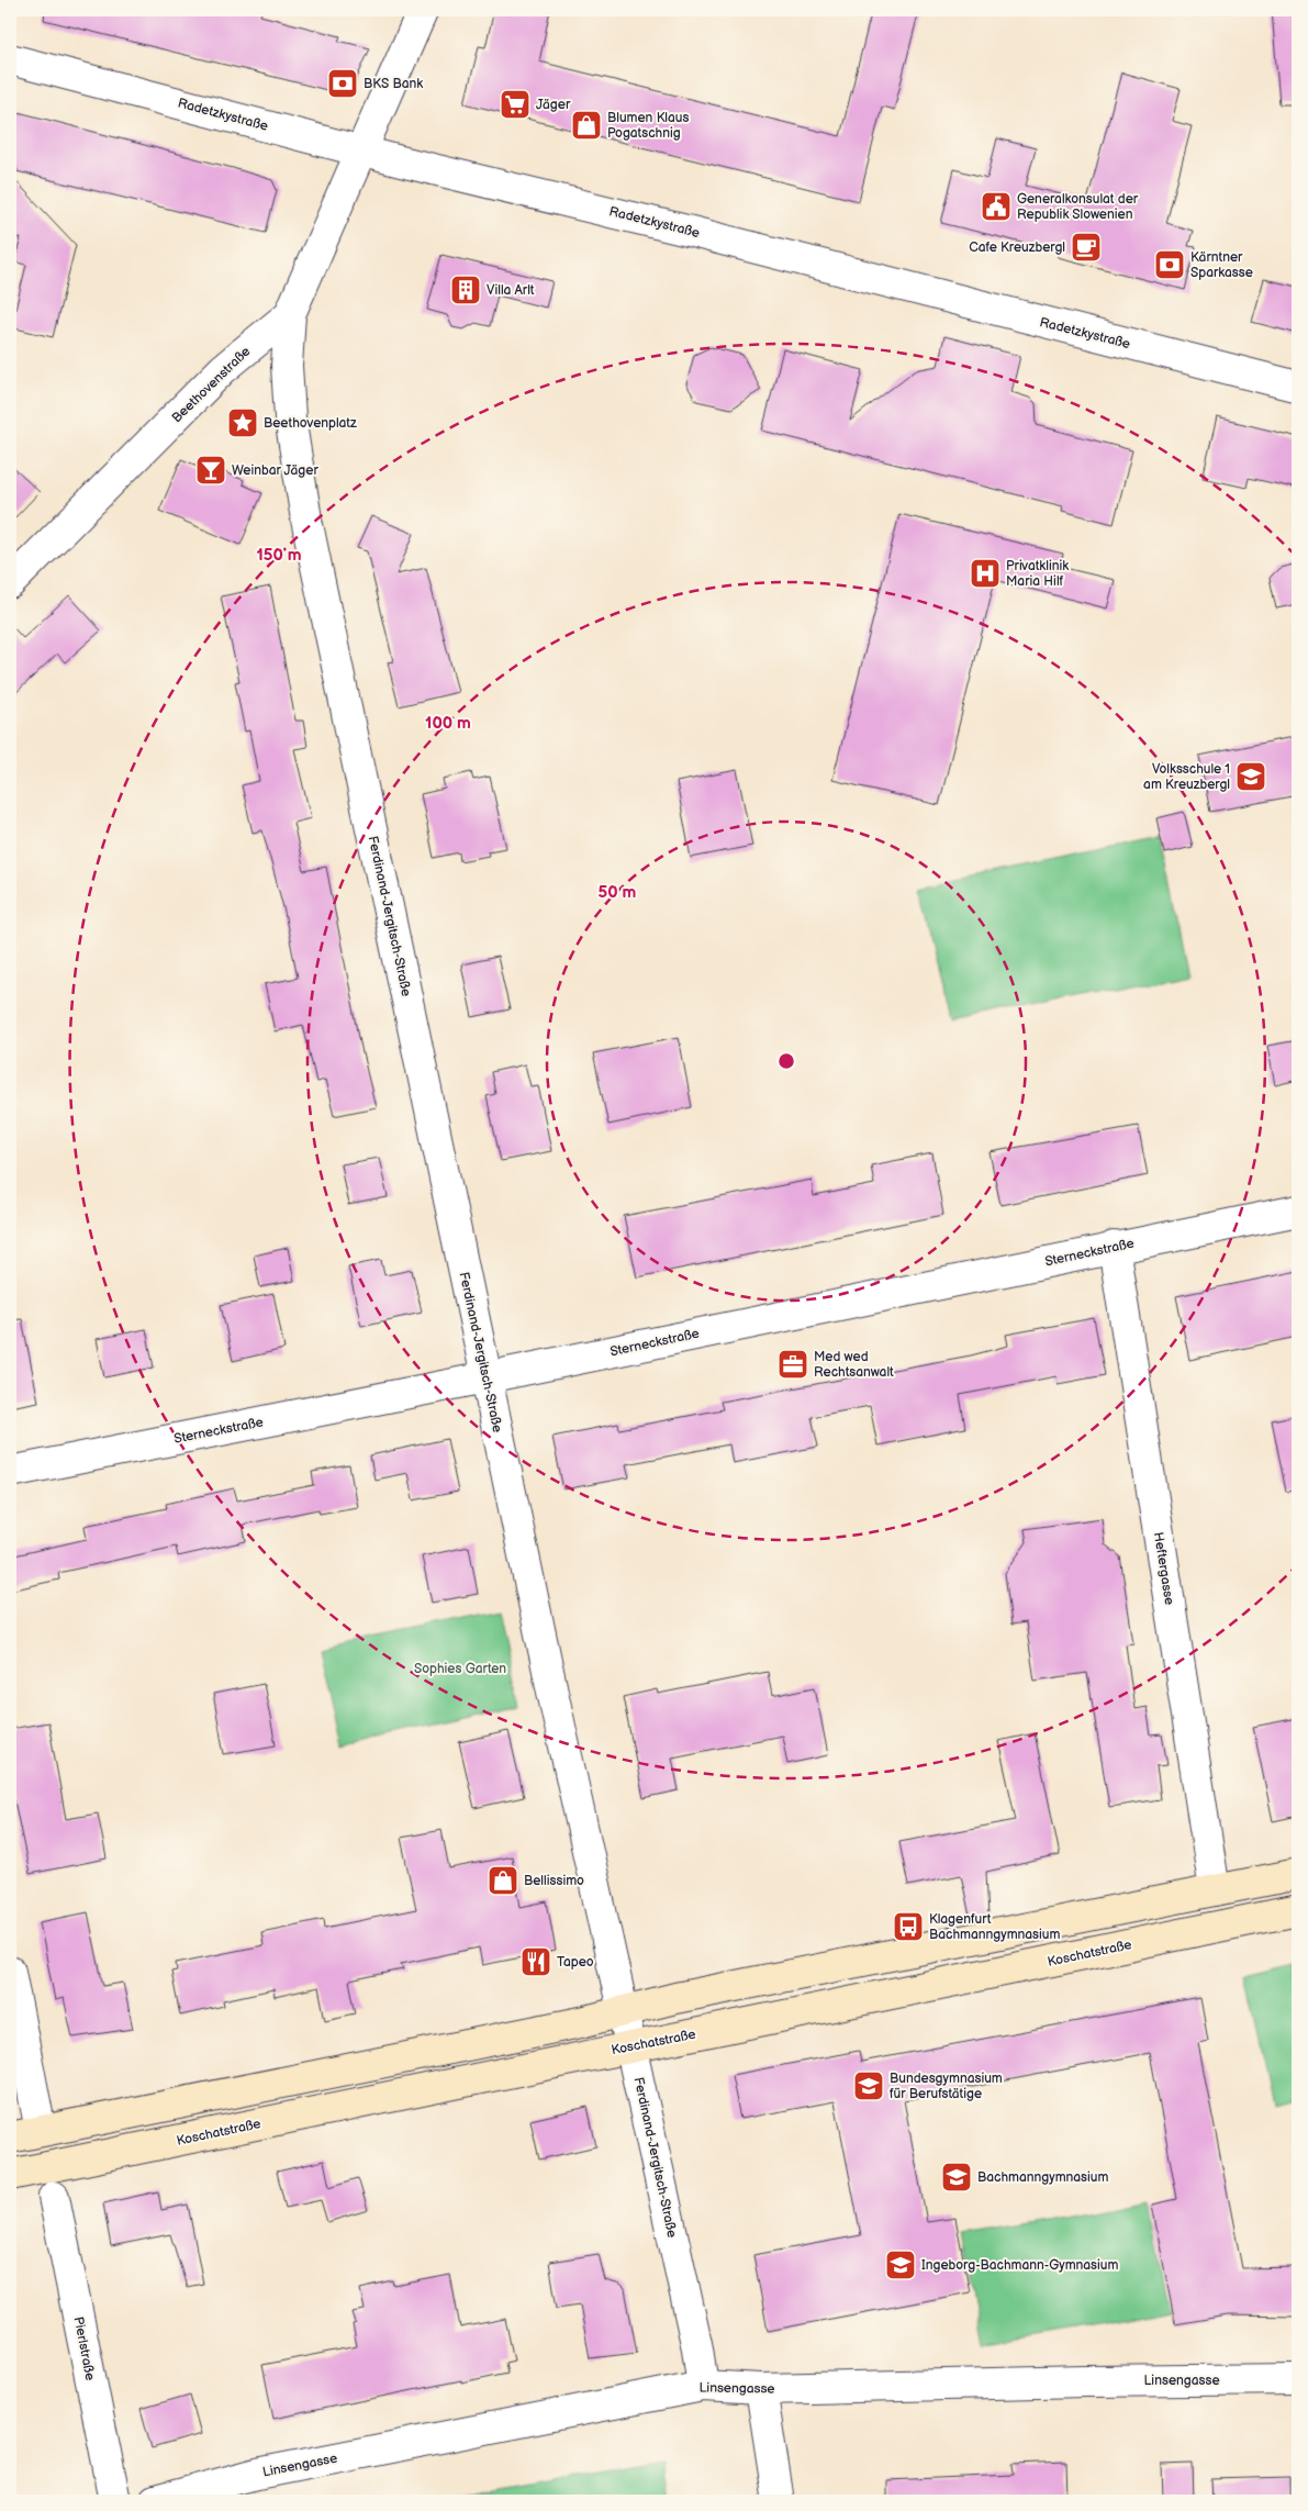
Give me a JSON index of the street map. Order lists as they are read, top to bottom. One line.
{"streets":{"main road":["Koschatstraße"],"street":["Radetzkystraße","Beethovenstraße","Ferdinand-Jergitsch-Straße","Sterneckstraße","Heftergasse","Pierlstraße","Linsengasse"]},"crossings":[["Radetzkystraße","Beethovenstraße"],["Beethovenstraße","Ferdinand-Jergitsch-Straße"],["Ferdinand-Jergitsch-Straße","Sterneckstraße"],["Ferdinand-Jergitsch-Straße","Koschatstraße"],["Ferdinand-Jergitsch-Straße","Linsengasse"],["Sterneckstraße","Heftergasse"]],"parks":["Sophies Garten"],"places":{"bank":["BKS Bank","Kärntner Sparkasse"],"supermarket":["Jäger"],"shop":["Blumen Klaus Pogatschnig","Bellissimo"],"public building":["Generalkonsulat der Republik Slowenien"],"cafe":["Cafe Kreuzbergl"],"building":["Villa Arlt"],"place":["Beethovenplatz"],"bar":["Weinbar Jäger"],"hospital":["Privatklinik Maria Hilf"],"school or university":["Volksschule 1 am Kreuzbergl","Bundesgymnasium für Berufstätige","Bachmanngymnasium","Ingeborg-Bachmann-Gymnasium"],"office":["Med wed Rechtsanwalt"],"bus stop":["Klagenfurt Bachmanngymnasium"],"restaurant":["Tapeo"]},"rings":["150 m","100 m","50 m"]}
